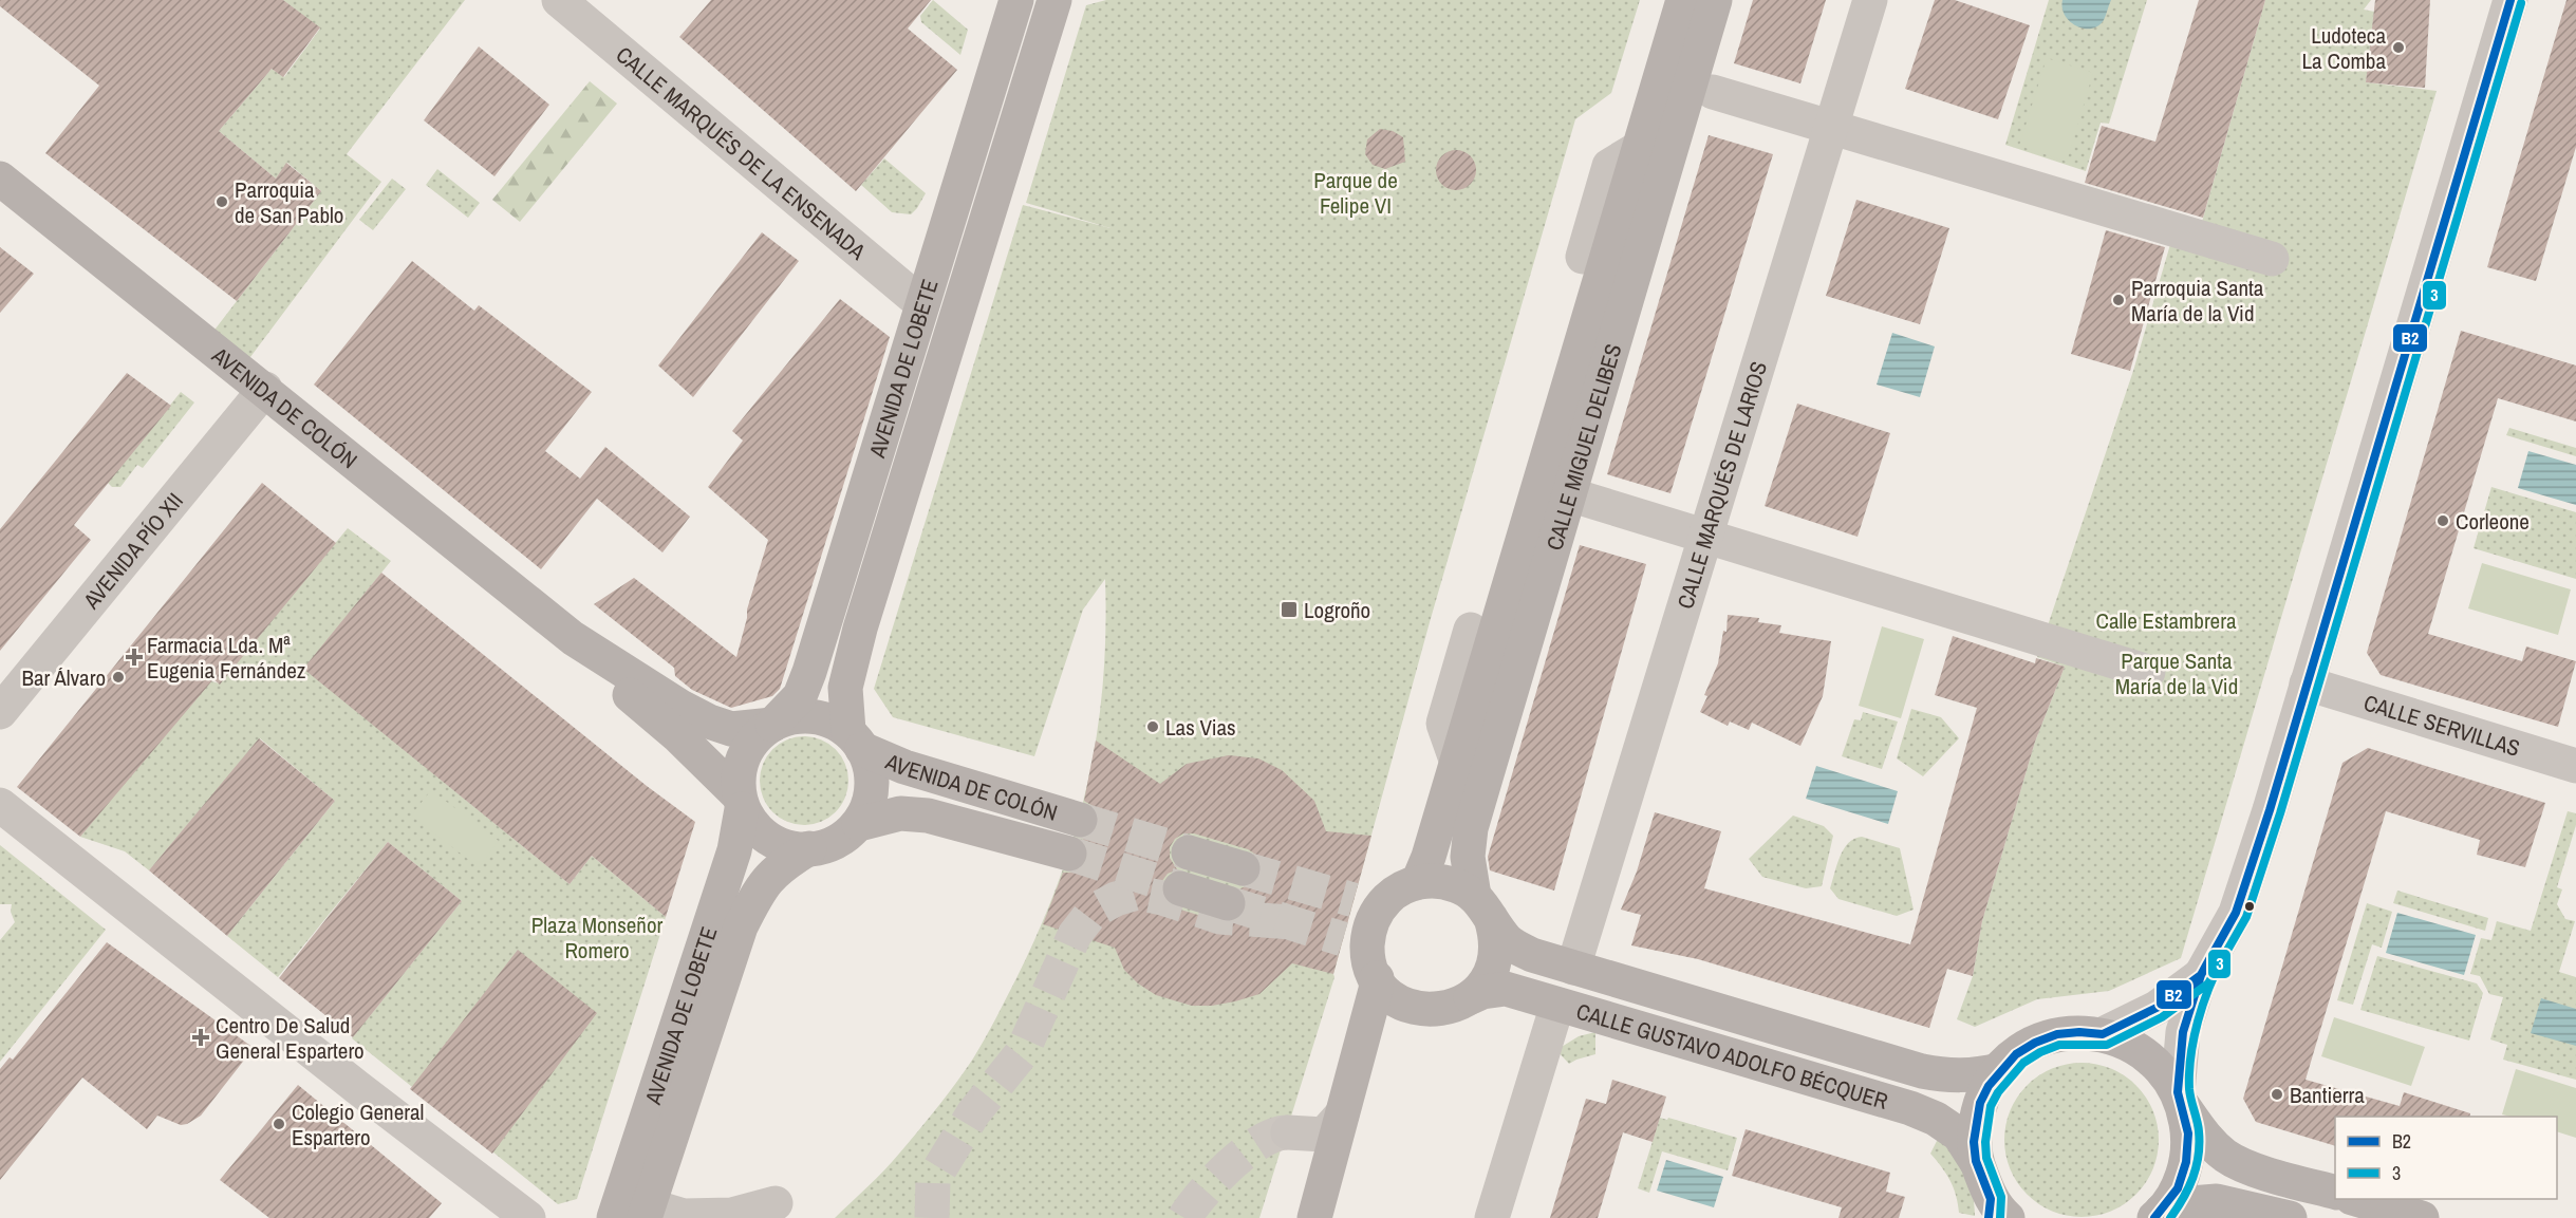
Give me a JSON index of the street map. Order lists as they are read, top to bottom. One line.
{"streets":{"main road":["AVENIDA DE LOBETE","AVENIDA DE COLÓN","CALLE MIGUEL DELIBES","CALLE GUSTAVO ADOLFO BÉCQUER"],"street":["CALLE MARQUÉS DE LA ENSENADA","CALLE MARQUÉS DE LARIOS","AVENIDA PÍO XII","CALLE SERVILLAS"]},"crossings":[["CALLE MARQUÉS DE LA ENSENADA","AVENIDA DE LOBETE"],["AVENIDA DE LOBETE","AVENIDA DE COLÓN"],["AVENIDA DE COLÓN","AVENIDA PÍO XII"],["CALLE MIGUEL DELIBES","CALLE GUSTAVO ADOLFO BÉCQUER"],["CALLE MARQUÉS DE LARIOS","CALLE GUSTAVO ADOLFO BÉCQUER"]],"parks":["Parque de Felipe VI","Calle Estambrera","Parque Santa María de la Vid","Plaza Monseñor Romero"],"places":{"other":["Ludoteca La Comba","Parroquia de San Pablo","Parroquia Santa María de la Vid","Corleone","Bar Álvaro","Las Vias","Bantierra","Colegio General Espartero"],"transit":["Logroño"],"health":["Farmacia Lda. Mª Eugenia Fernández","Centro De Salud General Espartero"]},"lines":["transit line B2","transit line 3"],"legend":["B2","3"]}
